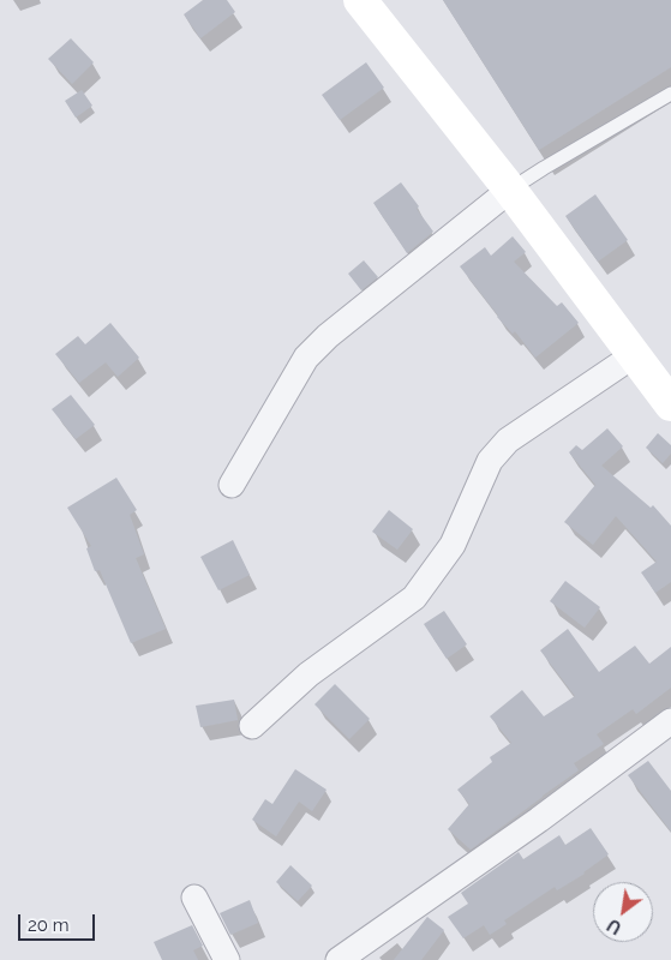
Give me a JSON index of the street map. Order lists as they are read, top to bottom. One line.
{"scale_bar":"20 m","north":"bottom left"}
